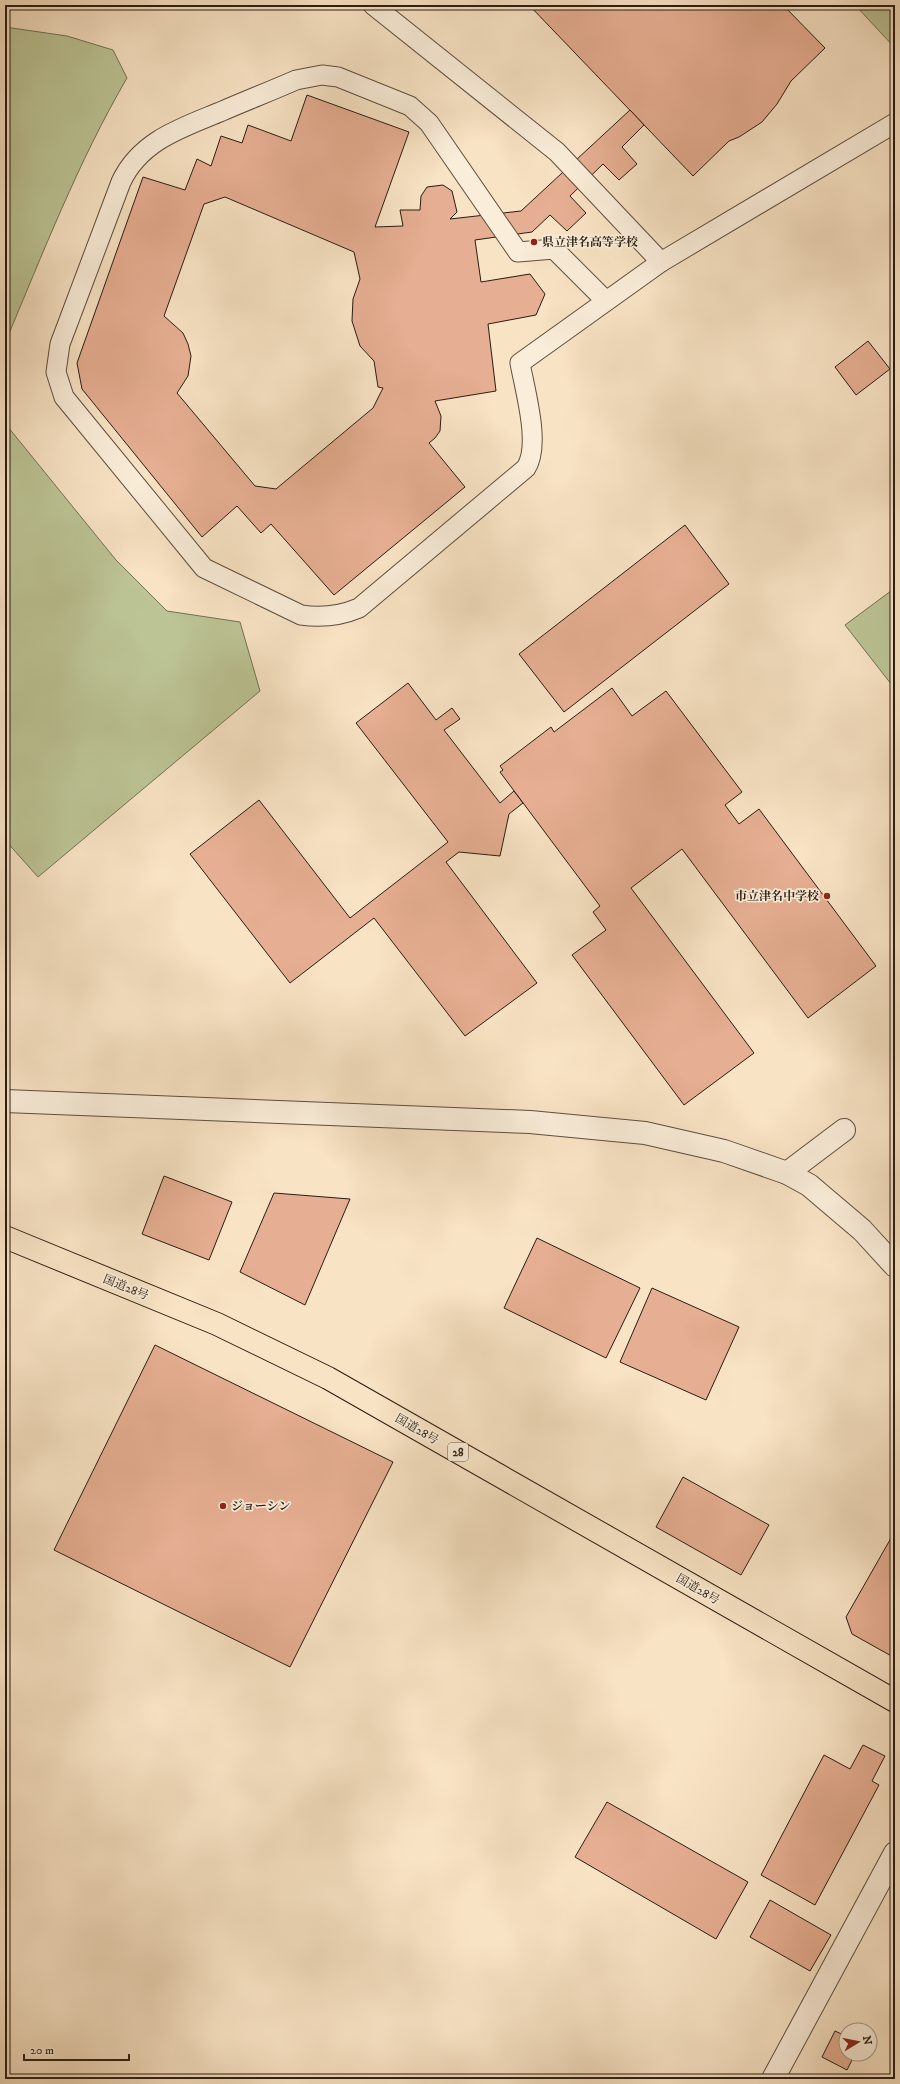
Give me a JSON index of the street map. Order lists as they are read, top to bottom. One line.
{"streets":{"highway":["国道28号","28"]},"places":["県立津名高等学校","市立津名中学校","ジョーシン"],"scale_bar":"20 m","north":"right"}
